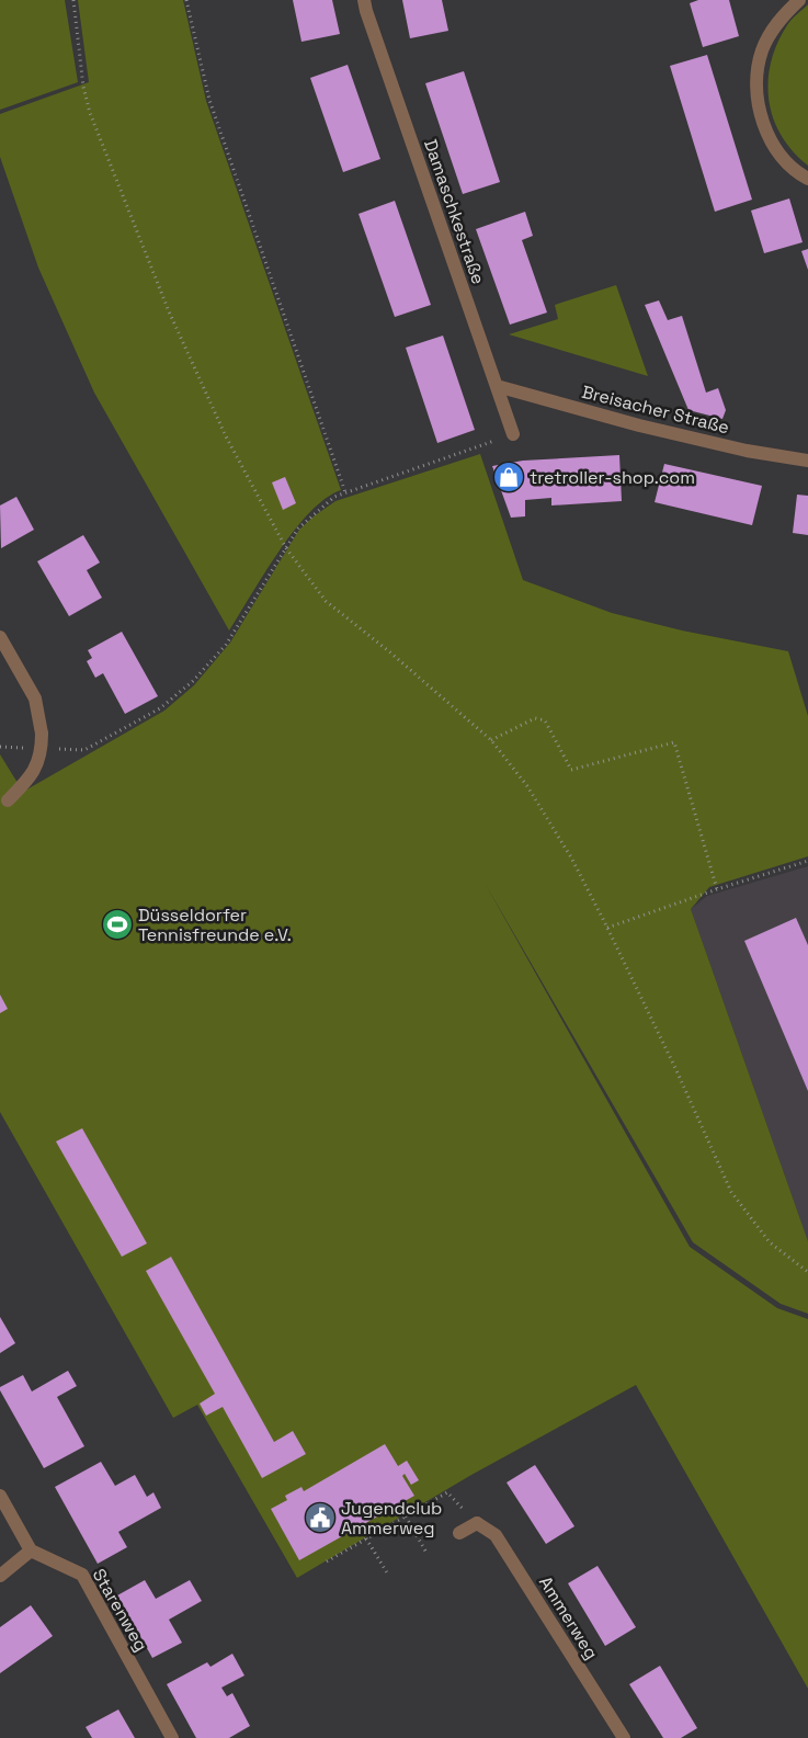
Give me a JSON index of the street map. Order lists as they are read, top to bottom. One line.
{"streets":{"street":["Damaschkestraße","Breisacher Straße","Starenweg","Ammerweg"]},"crossings":[["Damaschkestraße","Breisacher Straße"]],"places":{"shop":["tretroller-shop.com"],"sports":["Düsseldorfer Tennisfreunde e.V."],"public building":["Jugendclub Ammerweg"]}}
